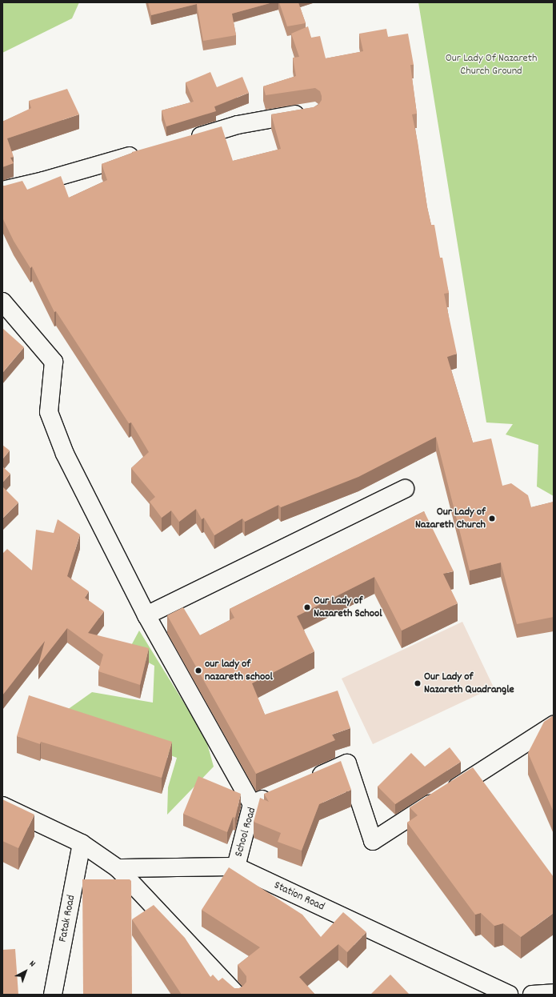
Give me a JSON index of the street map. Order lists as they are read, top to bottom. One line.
{"streets":{"street":["School Road","Station Road","Fatak Road"]},"crossings":[["School Road","Station Road"]],"parks":["Our Lady Of Nazareth Church Ground"],"places":["Our Lady of Nazareth Church","Our Lady of Nazareth School","our lady of nazareth school","Our Lady of Nazareth Quadrangle"],"north":"top right"}
